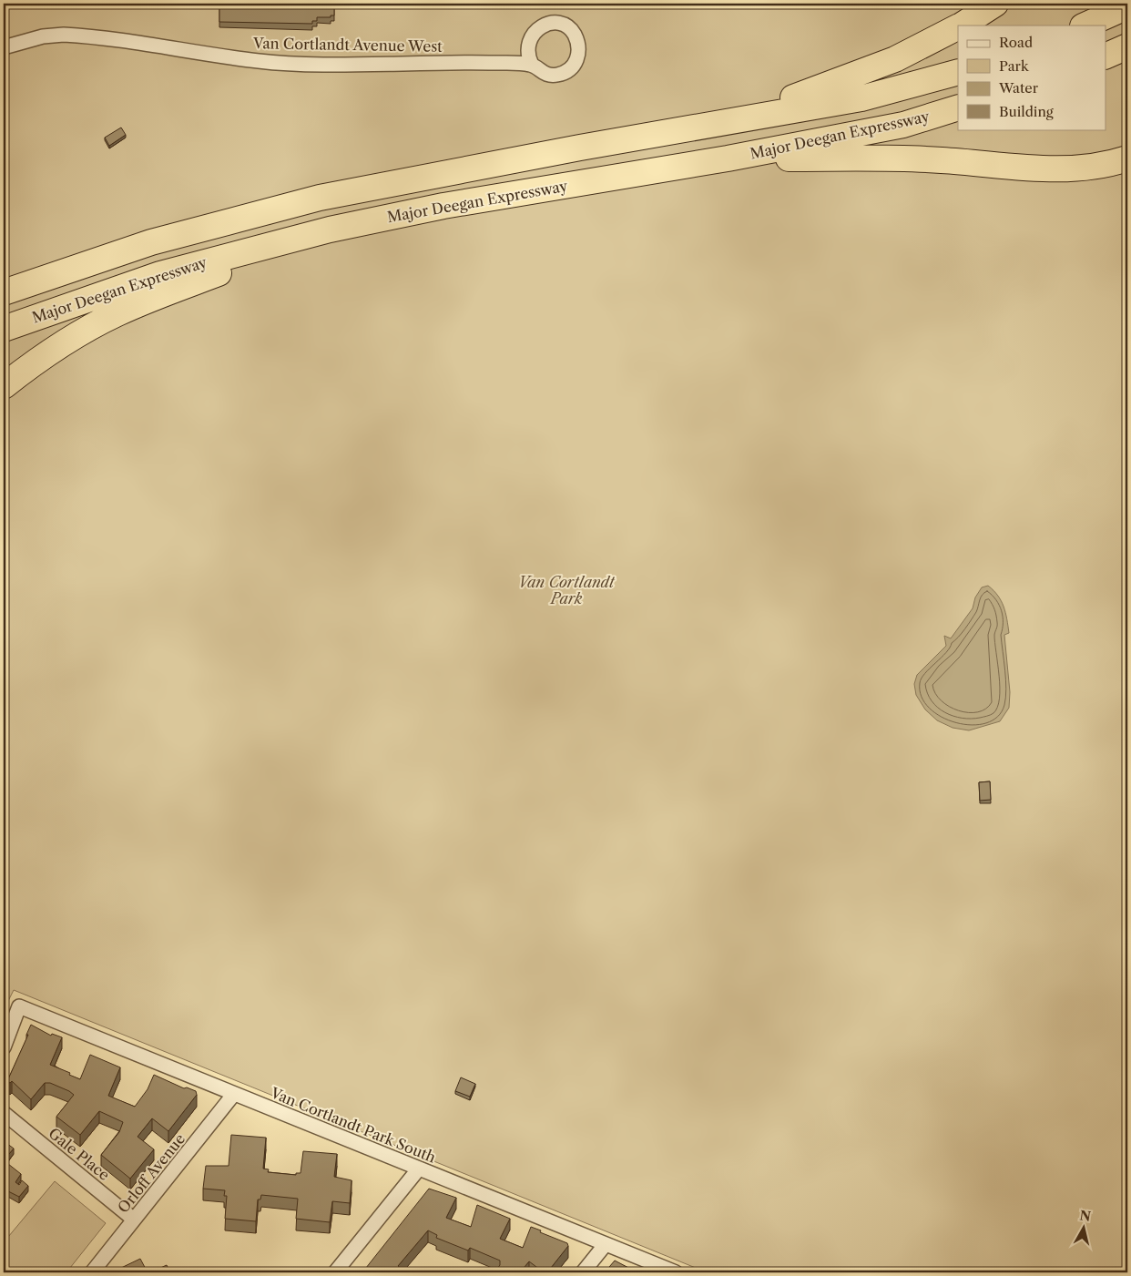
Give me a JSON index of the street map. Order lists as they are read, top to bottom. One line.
{"streets":{"highway":["Major Deegan Expressway"],"street":["Van Cortlandt Avenue West","Van Cortlandt Park South","Gale Place","Orloff Avenue"]},"crossings":[["Van Cortlandt Park South","Orloff Avenue"],["Gale Place","Orloff Avenue"]],"parks":["Van Cortlandt Park"],"legend":["Road","Park","Water","Building"],"north":"top"}
